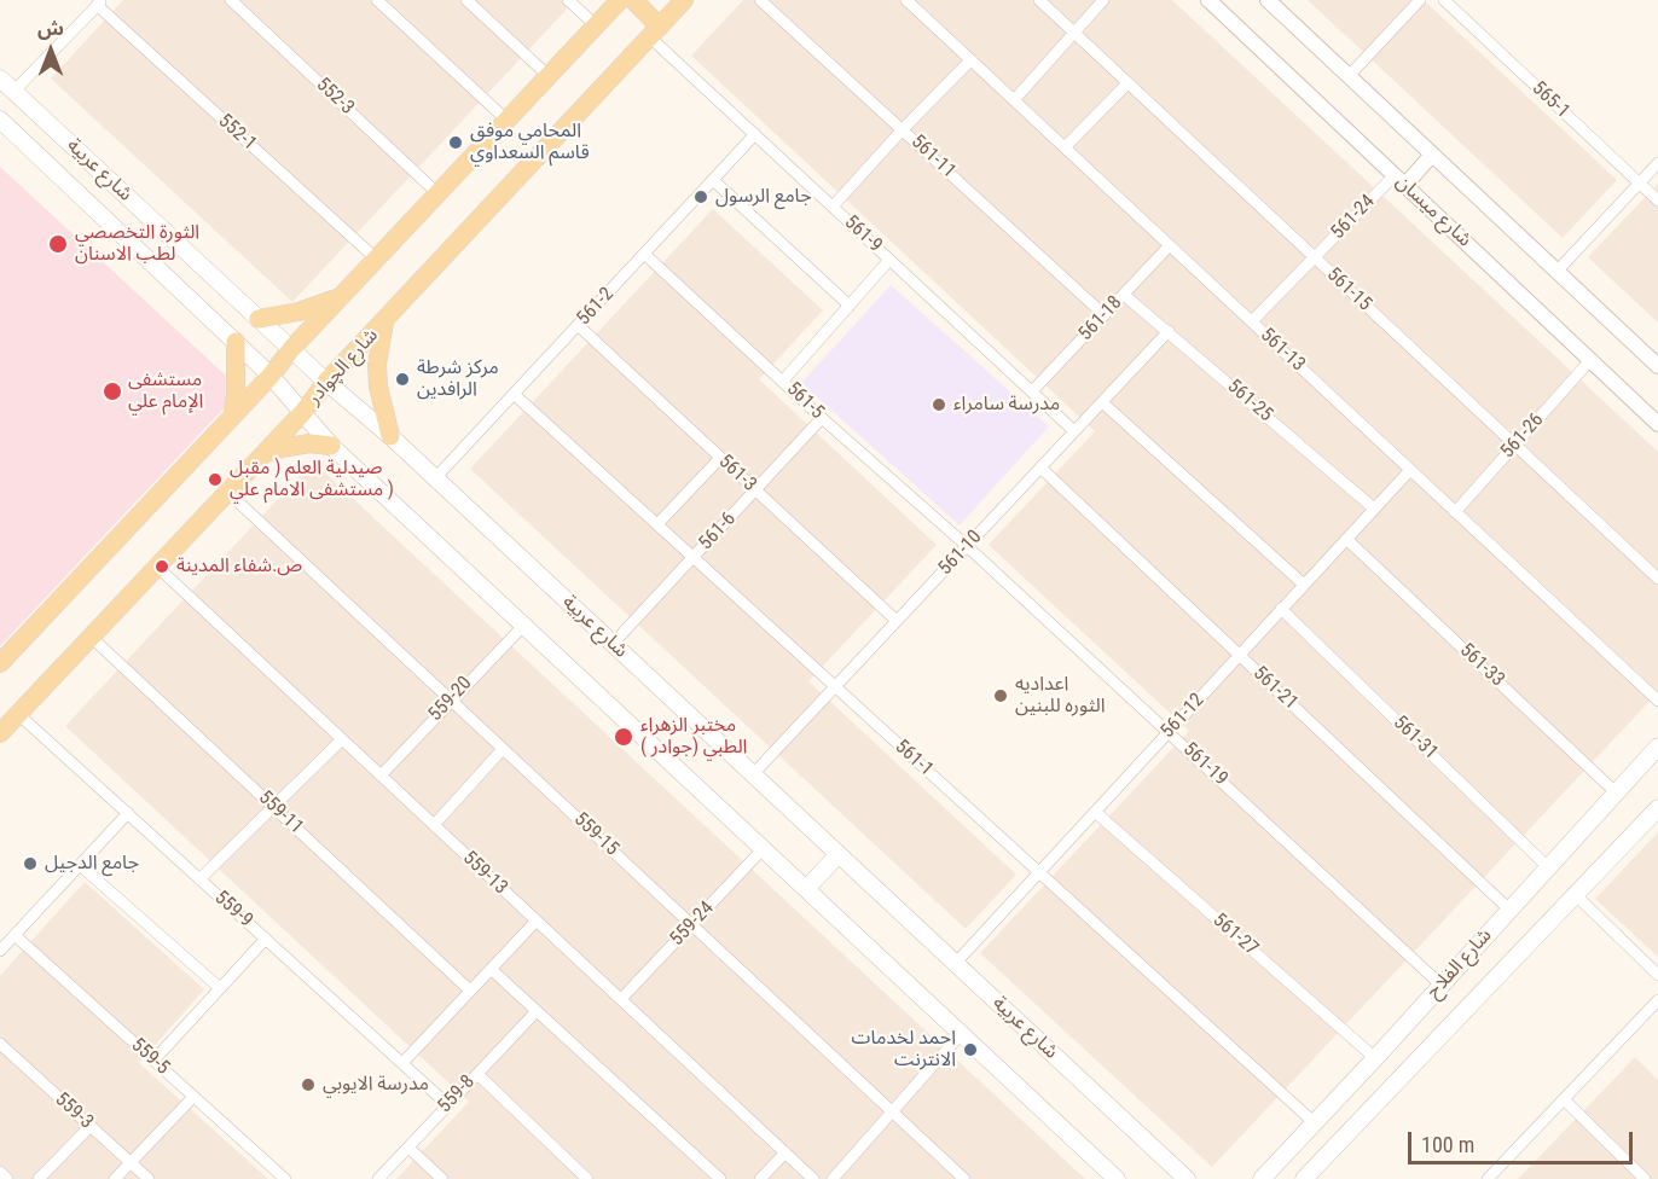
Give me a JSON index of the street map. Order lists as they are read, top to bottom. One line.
{"streets":{"main road":["شارع عربية","شارع الچوادر","شارع الفلاح"],"street":["552-3","565-1","552-1","561-11","شارع ميسان","561-24","561-9","561-15","561-2","561-18","561-13","561-5","561-25","561-26","561-3","561-6","561-10","561-33","561-21","559-20","561-12","561-31","561-1","561-19","559-11","559-15","559-13","559-9","559-24","561-27","559-5","559-8","559-3"]},"crossings":[["561-11","561-18"],["شارع عربية","561-2"],["شارع عربية","شارع الچوادر"],["شارع عربية","561-6"],["شارع عربية","561-10"],["شارع عربية","559-20"],["شارع عربية","561-12"],["شارع عربية","559-24"],["شارع ميسان","561-24"],["شارع ميسان","561-26"],["561-24","561-15"],["561-24","561-13"],["561-9","561-2"],["561-9","561-18"],["561-9","شارع الچوادر"],["561-9","561-10"],["561-15","561-26"],["561-2","561-5"],["561-2","561-3"],["561-2","561-1"],["561-18","561-13"],["561-18","561-25"],["561-13","561-26"],["561-13","561-12"],["شارع الچوادر","559-11"],["شارع الچوادر","559-15"],["شارع الچوادر","559-13"],["شارع الچوادر","559-9"],["561-5","561-6"],["561-5","561-10"],["561-5","561-19"],["561-25","561-10"],["561-25","561-12"],["561-3","561-6"],["561-3","561-10"],["561-6","561-1"],["561-10","561-21"],["561-10","561-1"],["561-10","561-19"],["561-33","561-12"],["561-33","شارع الفلاح"],["561-21","561-12"],["561-21","شارع الفلاح"],["559-20","559-15"],["559-20","559-13"],["561-12","561-31"],["561-12","561-1"],["561-12","561-19"],["561-12","561-27"],["561-31","شارع الفلاح"],["561-1","شارع الفلاح"],["561-19","شارع الفلاح"],["559-15","559-24"],["559-13","559-24"],["559-9","559-8"],["561-27","شارع الفلاح"]],"places":["المحامي موفق قاسم السعداوي","جامع الرسول","الثورة التخصصي لطب الاسنان","مركز شرطة الرافدين","مستشفى الإمام علي","مدرسة سامراء","صيدلية العلم ( مقبل مستشفى الامام علي )","ص.شفاء المدينة","اعداديه الثوره للبنين","مختبر الزهراء الطبي (جوادر )","جامع الدجيل","احمد لخدمات الانترنت","مدرسة الايوبي"],"scale_bar":"100 m","north":"top"}
